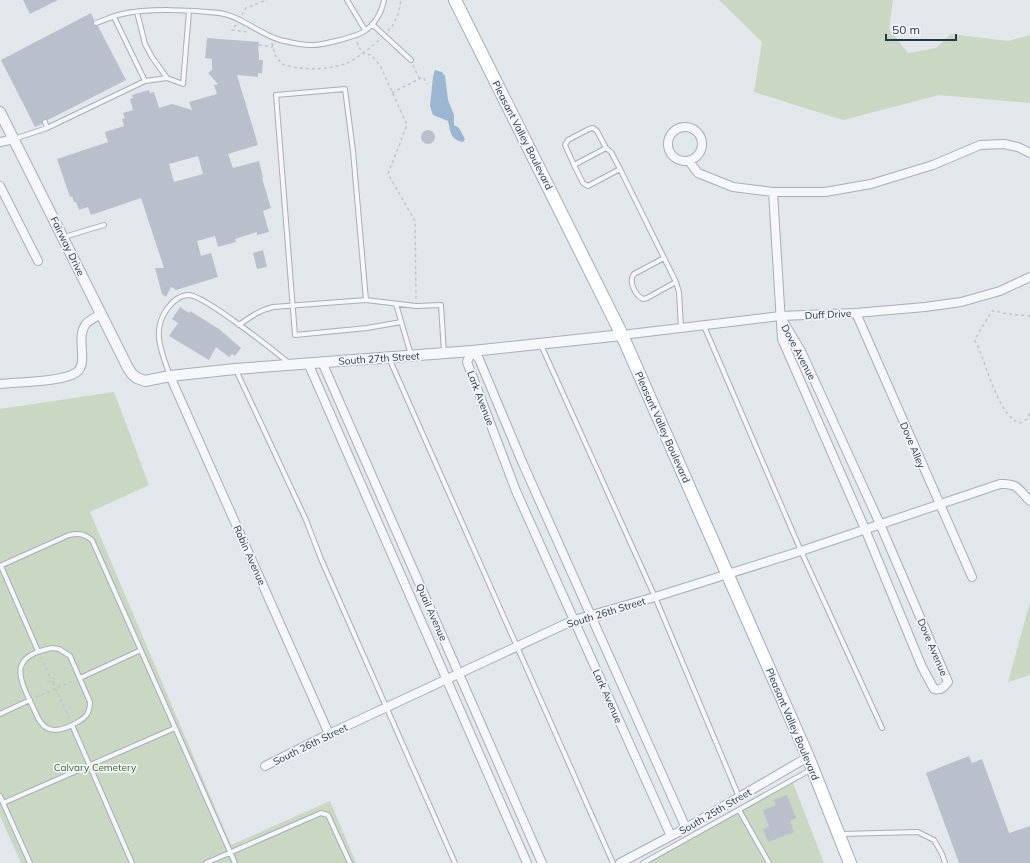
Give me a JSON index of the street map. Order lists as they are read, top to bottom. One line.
{"streets":{"main road":["Pleasant Valley Boulevard"],"street":["Fairway Drive","Duff Drive","Dove Avenue","South 27th Street","Lark Avenue","Dove Alley","Robin Avenue","Quail Avenue","South 26th Street","South 25th Street"]},"crossings":[["Pleasant Valley Boulevard","Duff Drive"],["Pleasant Valley Boulevard","South 27th Street"],["Pleasant Valley Boulevard","South 26th Street"],["Pleasant Valley Boulevard","South 25th Street"],["Fairway Drive","South 27th Street"],["Duff Drive","Dove Avenue"],["Duff Drive","South 27th Street"],["Duff Drive","Dove Alley"],["Dove Avenue","South 26th Street"],["South 27th Street","Lark Avenue"],["South 27th Street","Robin Avenue"],["South 27th Street","Quail Avenue"],["Lark Avenue","South 26th Street"],["Lark Avenue","South 25th Street"],["Dove Alley","South 26th Street"],["Robin Avenue","South 26th Street"],["Quail Avenue","South 26th Street"]],"parks":["Calvary Cemetery"],"scale_bar":"50 m"}
